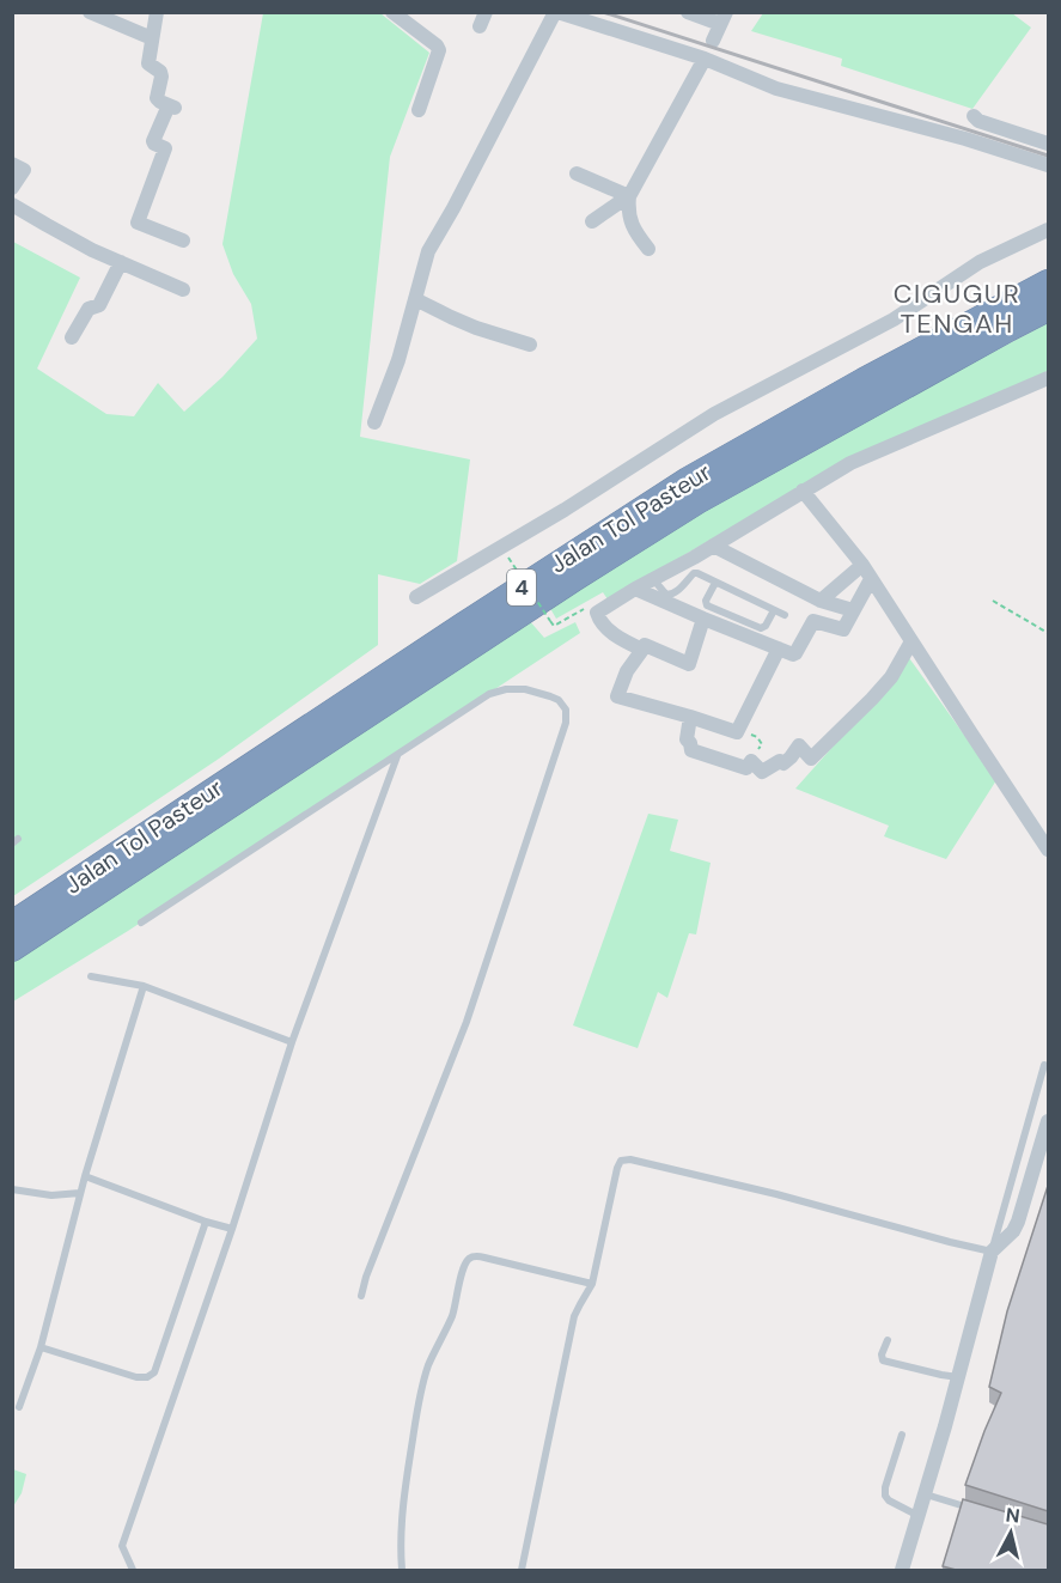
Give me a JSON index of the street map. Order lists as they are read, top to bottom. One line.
{"streets":{"highway":["Jalan Tol Pasteur","4"]},"districts":["CIGUGUR TENGAH"],"north":"top"}
